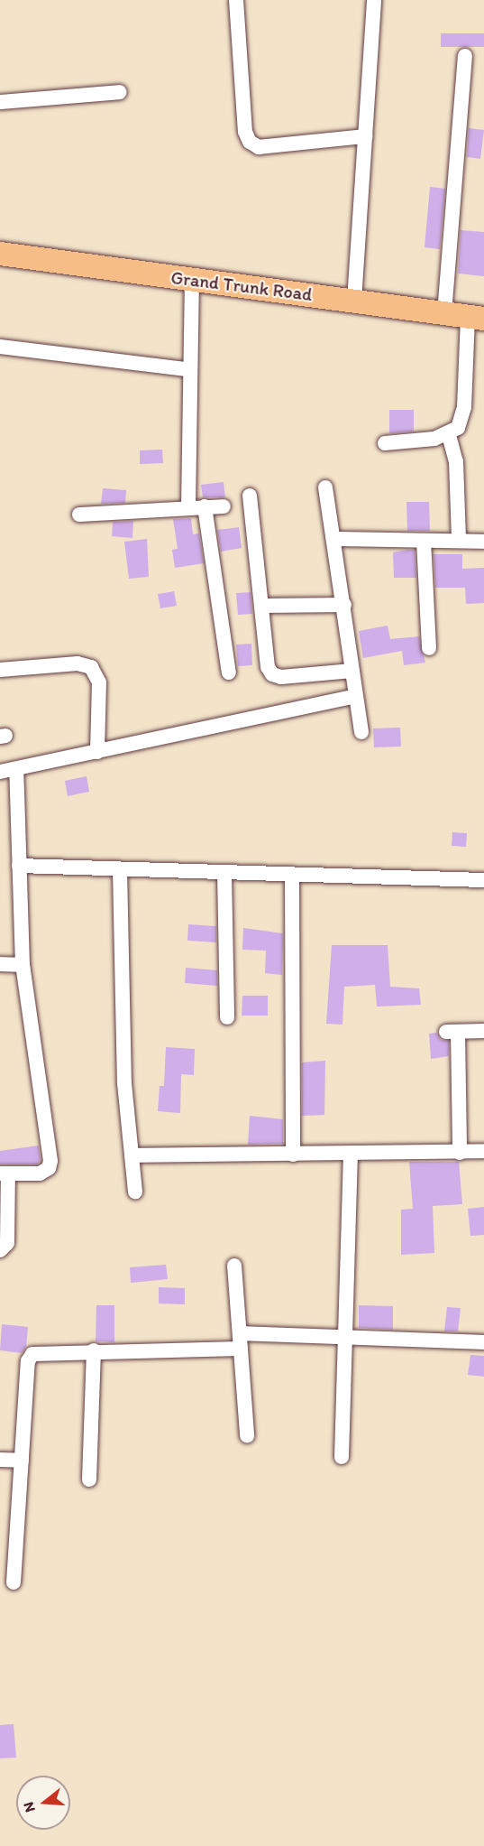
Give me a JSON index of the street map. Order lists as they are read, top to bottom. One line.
{"streets":{"main road":["Grand Trunk Road"]},"north":"left"}
